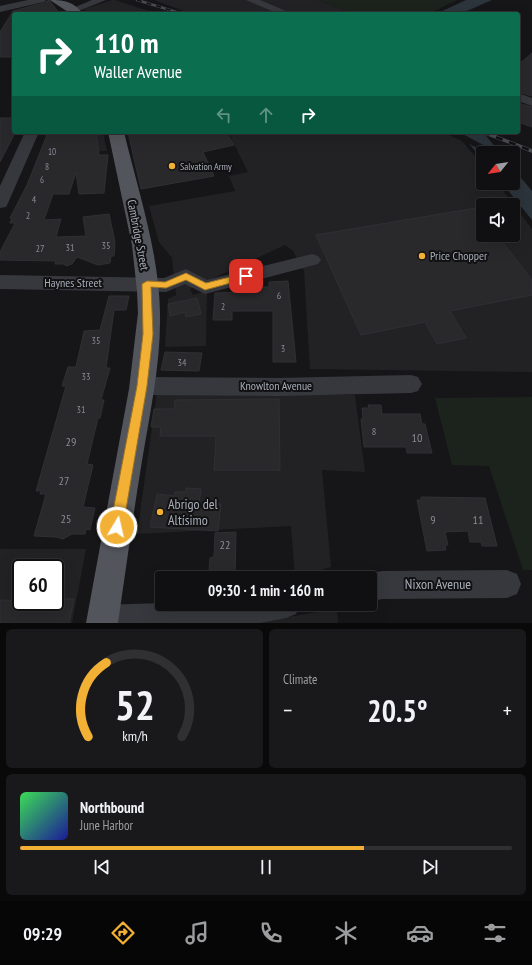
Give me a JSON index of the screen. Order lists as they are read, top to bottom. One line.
{"streets":{"main road":["Cambridge Street"],"street":["Haynes Street","Knowlton Avenue","Nixon Avenue"]},"crossings":[["Cambridge Street","Haynes Street"],["Cambridge Street","Knowlton Avenue"]],"places":["Salvation Army","Price Chopper","Abrigo del Altísimo"],"house_numbers":["10","8","6","4","2","35","31","27","6","2","35","3","34","33","31","8","10","29","27","25","9","11","22"],"north":"bottom left","page":{"turn":["110 m","Waller Avenue"],"limit":"60","trip":"09:30 · 1 min · 160 m","tile":"Climate","heat":["−","20.5°","+"],"song":["Northbound","June Harbor"],"tabs":"09:29","gauge":["52","km/h"]}}
